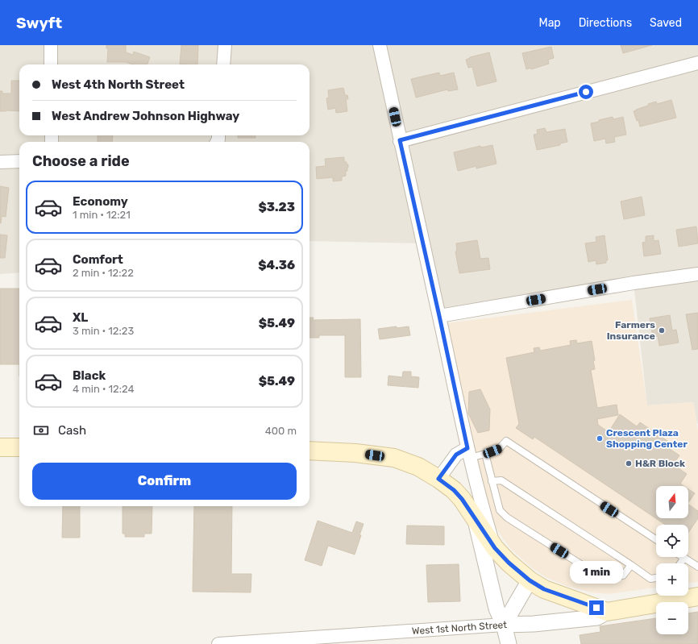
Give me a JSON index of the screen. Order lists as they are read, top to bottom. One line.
{"streets":{"main road":["West 1st North Street"]},"places":["Farmers Insurance","Crescent Plaza Shopping Center","H&R Block"],"north":"top","page":{"header":"Swyft","nav":["Map","Directions","Saved"],"banner":["West 4th North Street","West Andrew Johnson Highway"],"heading":"Choose a ride","list":[{"name":"Economy","note":"1 min · 12:21","value":"$3.23"},{"name":"Comfort","note":"2 min · 12:22","value":"$4.36"},{"name":"XL","note":"3 min · 12:23","value":"$5.49"},{"name":"Black","note":"4 min · 12:24","value":"$5.49"}],"pay":["Cash","400 m"],"buttons":"Confirm","map_buttons":["+","−"],"bubble":"1 min"}}
